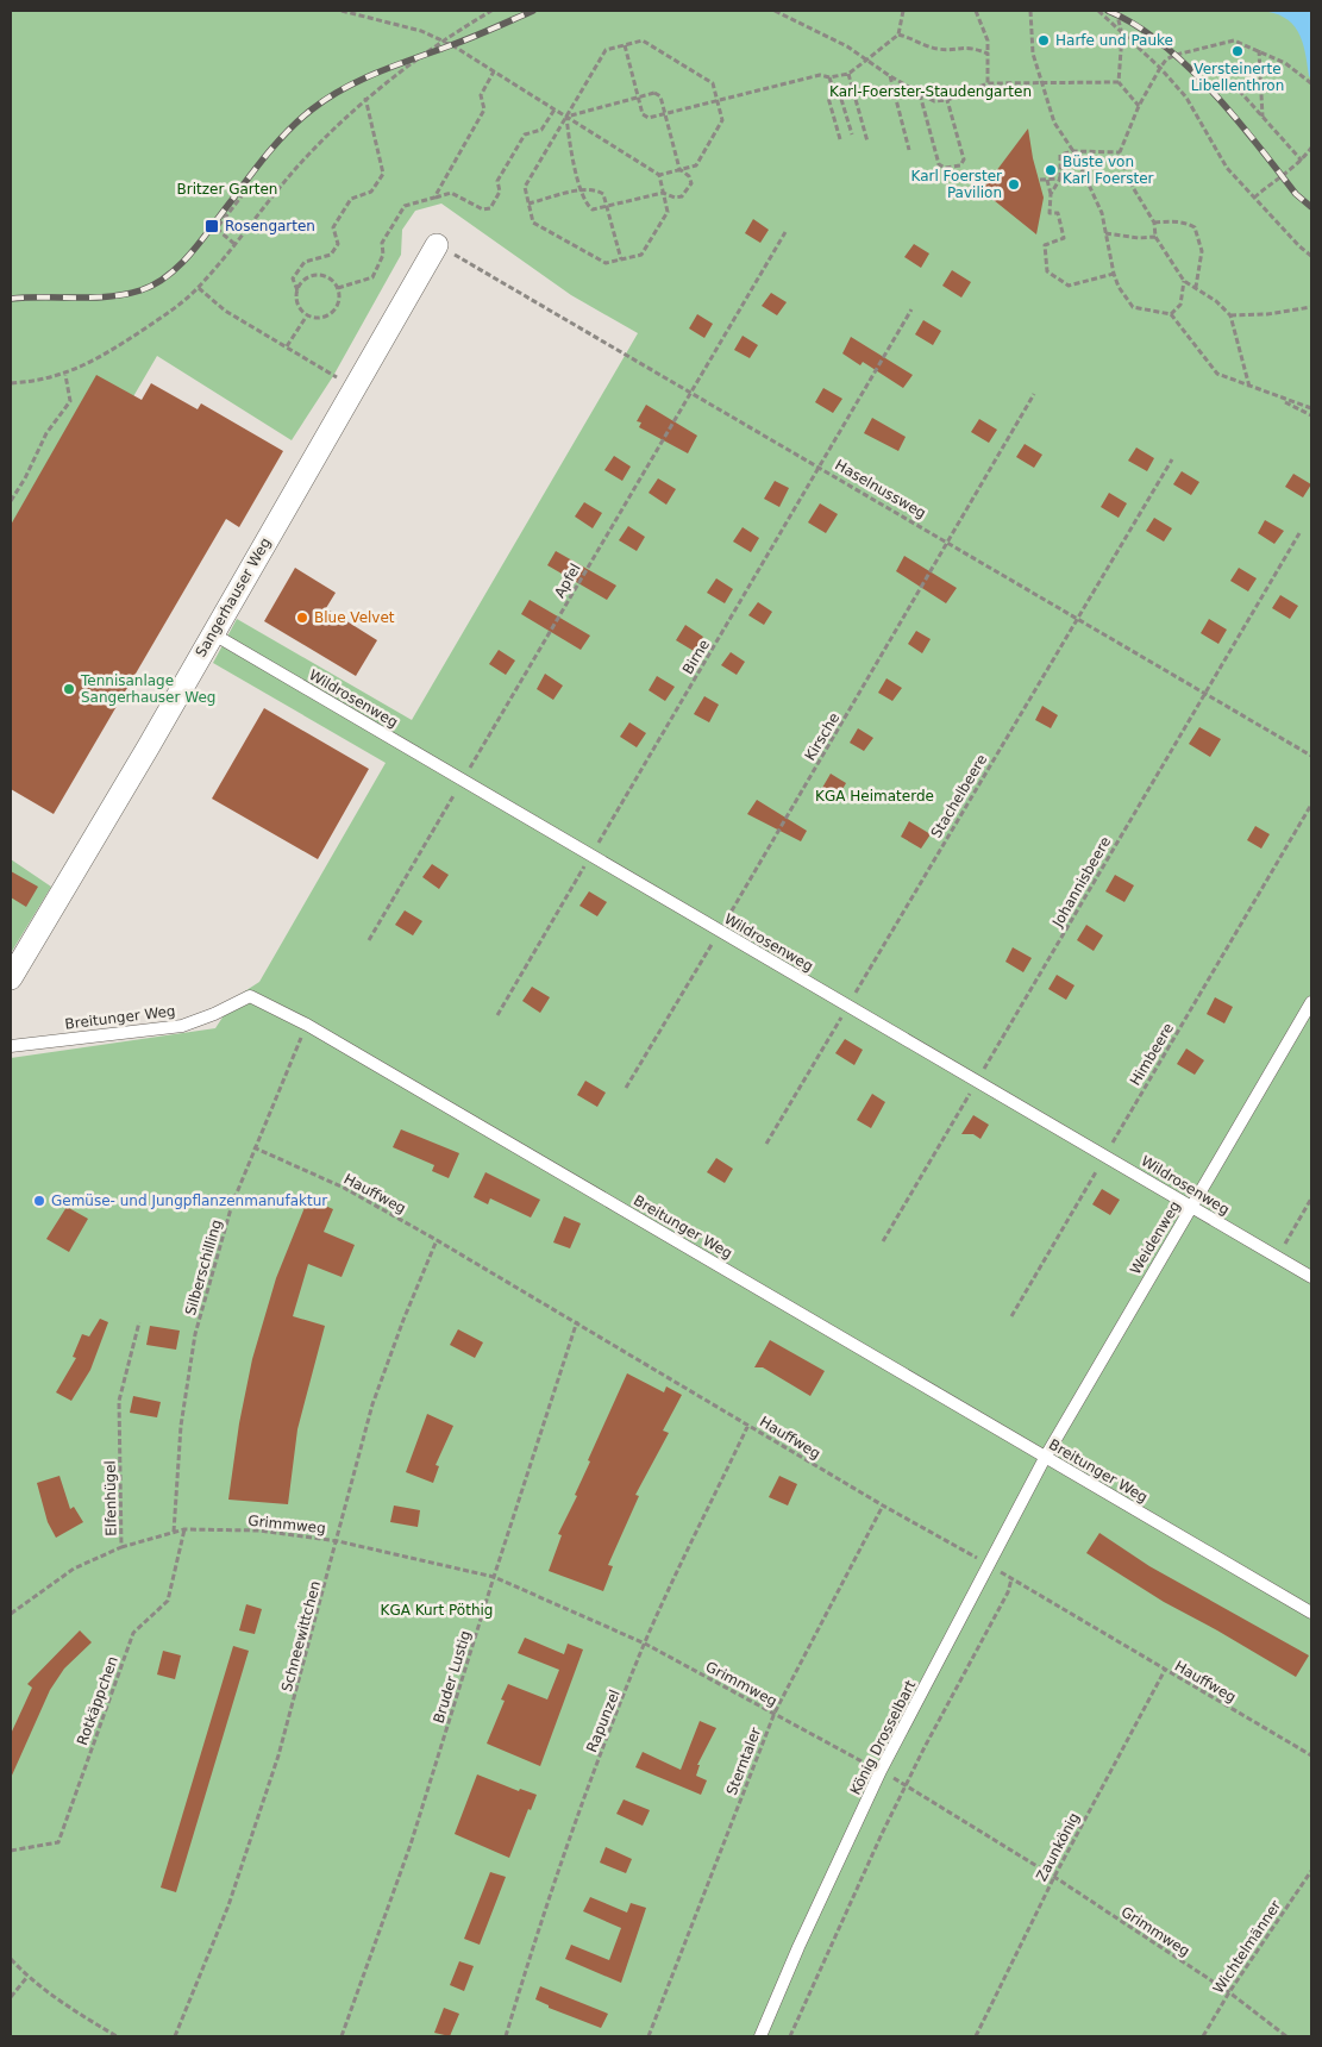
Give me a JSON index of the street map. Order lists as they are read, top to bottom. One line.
{"streets":{"street":["Sangerhauser Weg"],"lane":["Wildrosenweg","Breitunger Weg","Weidenweg","König Drosselbart"],"path":["Haselnussweg","Apfel","Birne","Kirsche","Stachelbeere","Johannisbeere","Himbeere","Hauffweg","Silberschilling","Elfenhügel","Grimmweg","Schneewittchen","Bruder Lustig","Rotkäppchen","Rapunzel","Sterntaler","Zaunkönig","Wichtelmänner"]},"crossings":[["Haselnussweg","Apfel"],["Haselnussweg","Sangerhauser Weg"],["Haselnussweg","Birne"],["Haselnussweg","Kirsche"],["Haselnussweg","Stachelbeere"],["Haselnussweg","Johannisbeere"],["Apfel","Wildrosenweg"],["Sangerhauser Weg","Wildrosenweg"],["Birne","Wildrosenweg"],["Wildrosenweg","Kirsche"],["Wildrosenweg","Stachelbeere"],["Wildrosenweg","Johannisbeere"],["Wildrosenweg","Himbeere"],["Wildrosenweg","Weidenweg"],["Breitunger Weg","Weidenweg"],["Breitunger Weg","Silberschilling"],["Breitunger Weg","König Drosselbart"],["Hauffweg","Silberschilling"],["Hauffweg","Schneewittchen"],["Hauffweg","Bruder Lustig"],["Hauffweg","Rapunzel"],["Hauffweg","König Drosselbart"],["Hauffweg","Sterntaler"],["Hauffweg","Zaunkönig"],["Weidenweg","König Drosselbart"],["Silberschilling","Grimmweg"],["Elfenhügel","Grimmweg"],["Grimmweg","Schneewittchen"],["Grimmweg","Bruder Lustig"],["Grimmweg","Rotkäppchen"],["Grimmweg","Rapunzel"],["Grimmweg","König Drosselbart"],["Grimmweg","Sterntaler"],["Grimmweg","Zaunkönig"],["Grimmweg","Wichtelmänner"]],"parks":["Karl-Foerster-Staudengarten","Britzer Garten","KGA Heimaterde","KGA Kurt Pöthig"],"places":{"other":["Harfe und Pauke","Versteinerte Libellenthron","Büste von Karl Foerster","Karl Foerster Pavilion","Blue Velvet","Tennisanlage Sangerhauser Weg","Gemüse- und Jungpflanzenmanufaktur"],"transit":["Rosengarten"]}}
